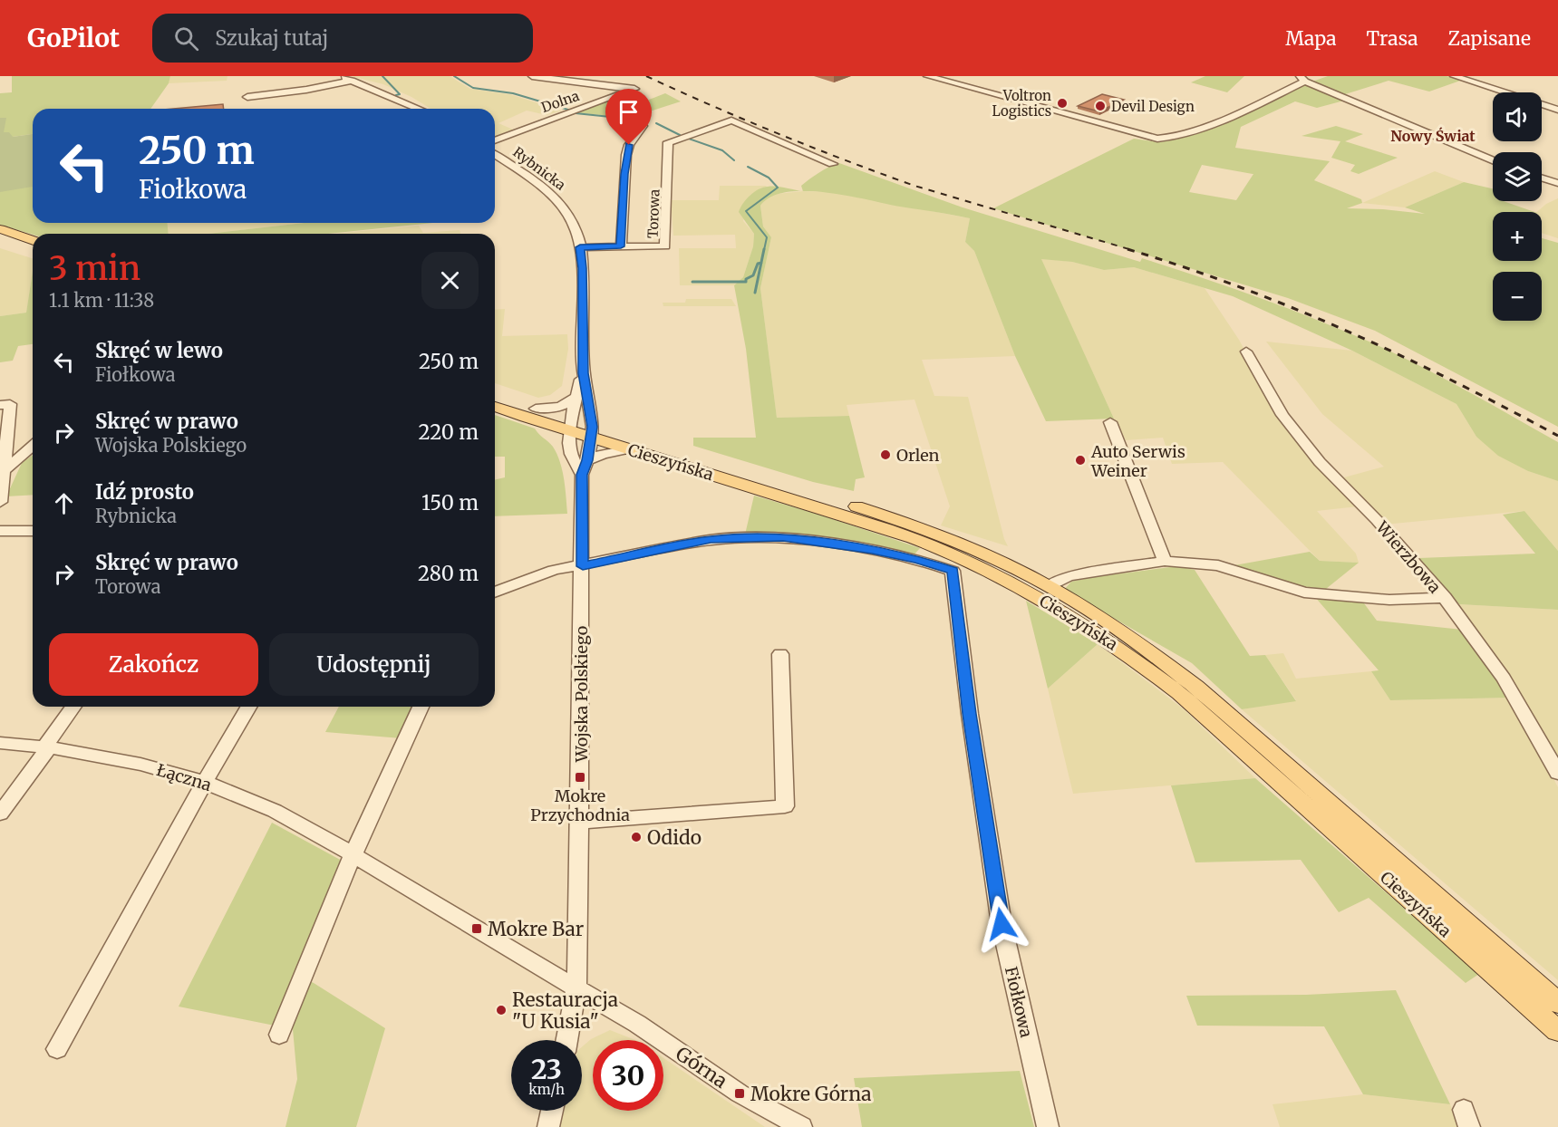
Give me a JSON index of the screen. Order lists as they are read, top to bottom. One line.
{"streets":{"main road":["Cieszyńska"],"street":["Dolna","Rybnicka","Torowa","Wierzbowa","Wojska Polskiego","Łączna","Fiołkowa","Górna"]},"crossings":[["Rybnicka","Torowa"],["Rybnicka","Cieszyńska"],["Rybnicka","Wojska Polskiego"],["Cieszyńska","Wojska Polskiego"],["Wojska Polskiego","Łączna"],["Wojska Polskiego","Fiołkowa"],["Wojska Polskiego","Górna"],["Łączna","Górna"]],"districts":["Nowy Świat"],"places":{"other":["Voltron Logistics","Devil Design","Orlen","Auto Serwis Weiner","Odido","Restauracja \"U Kusia\""],"transit":["Mokre Przychodnia","Mokre Bar","Mokre Górna"]},"page":{"header":"GoPilot","search":"Szukaj tutaj","nav":["Mapa","Trasa","Zapisane"],"map_buttons":["+","−"],"turn":["250 m","Fiołkowa"],"heading":["3 min","1.1 km · 11:38"],"list":[{"name":"Skręć w lewo","note":"Fiołkowa","value":"250 m"},{"name":"Skręć w prawo","note":"Wojska Polskiego","value":"220 m"},{"name":"Idź prosto","note":"Rybnicka","value":"150 m"},{"name":"Skręć w prawo","note":"Torowa","value":"280 m"}],"buttons":["Zakończ","Udostępnij"],"speed":"23 km/h","limit":"30"}}
